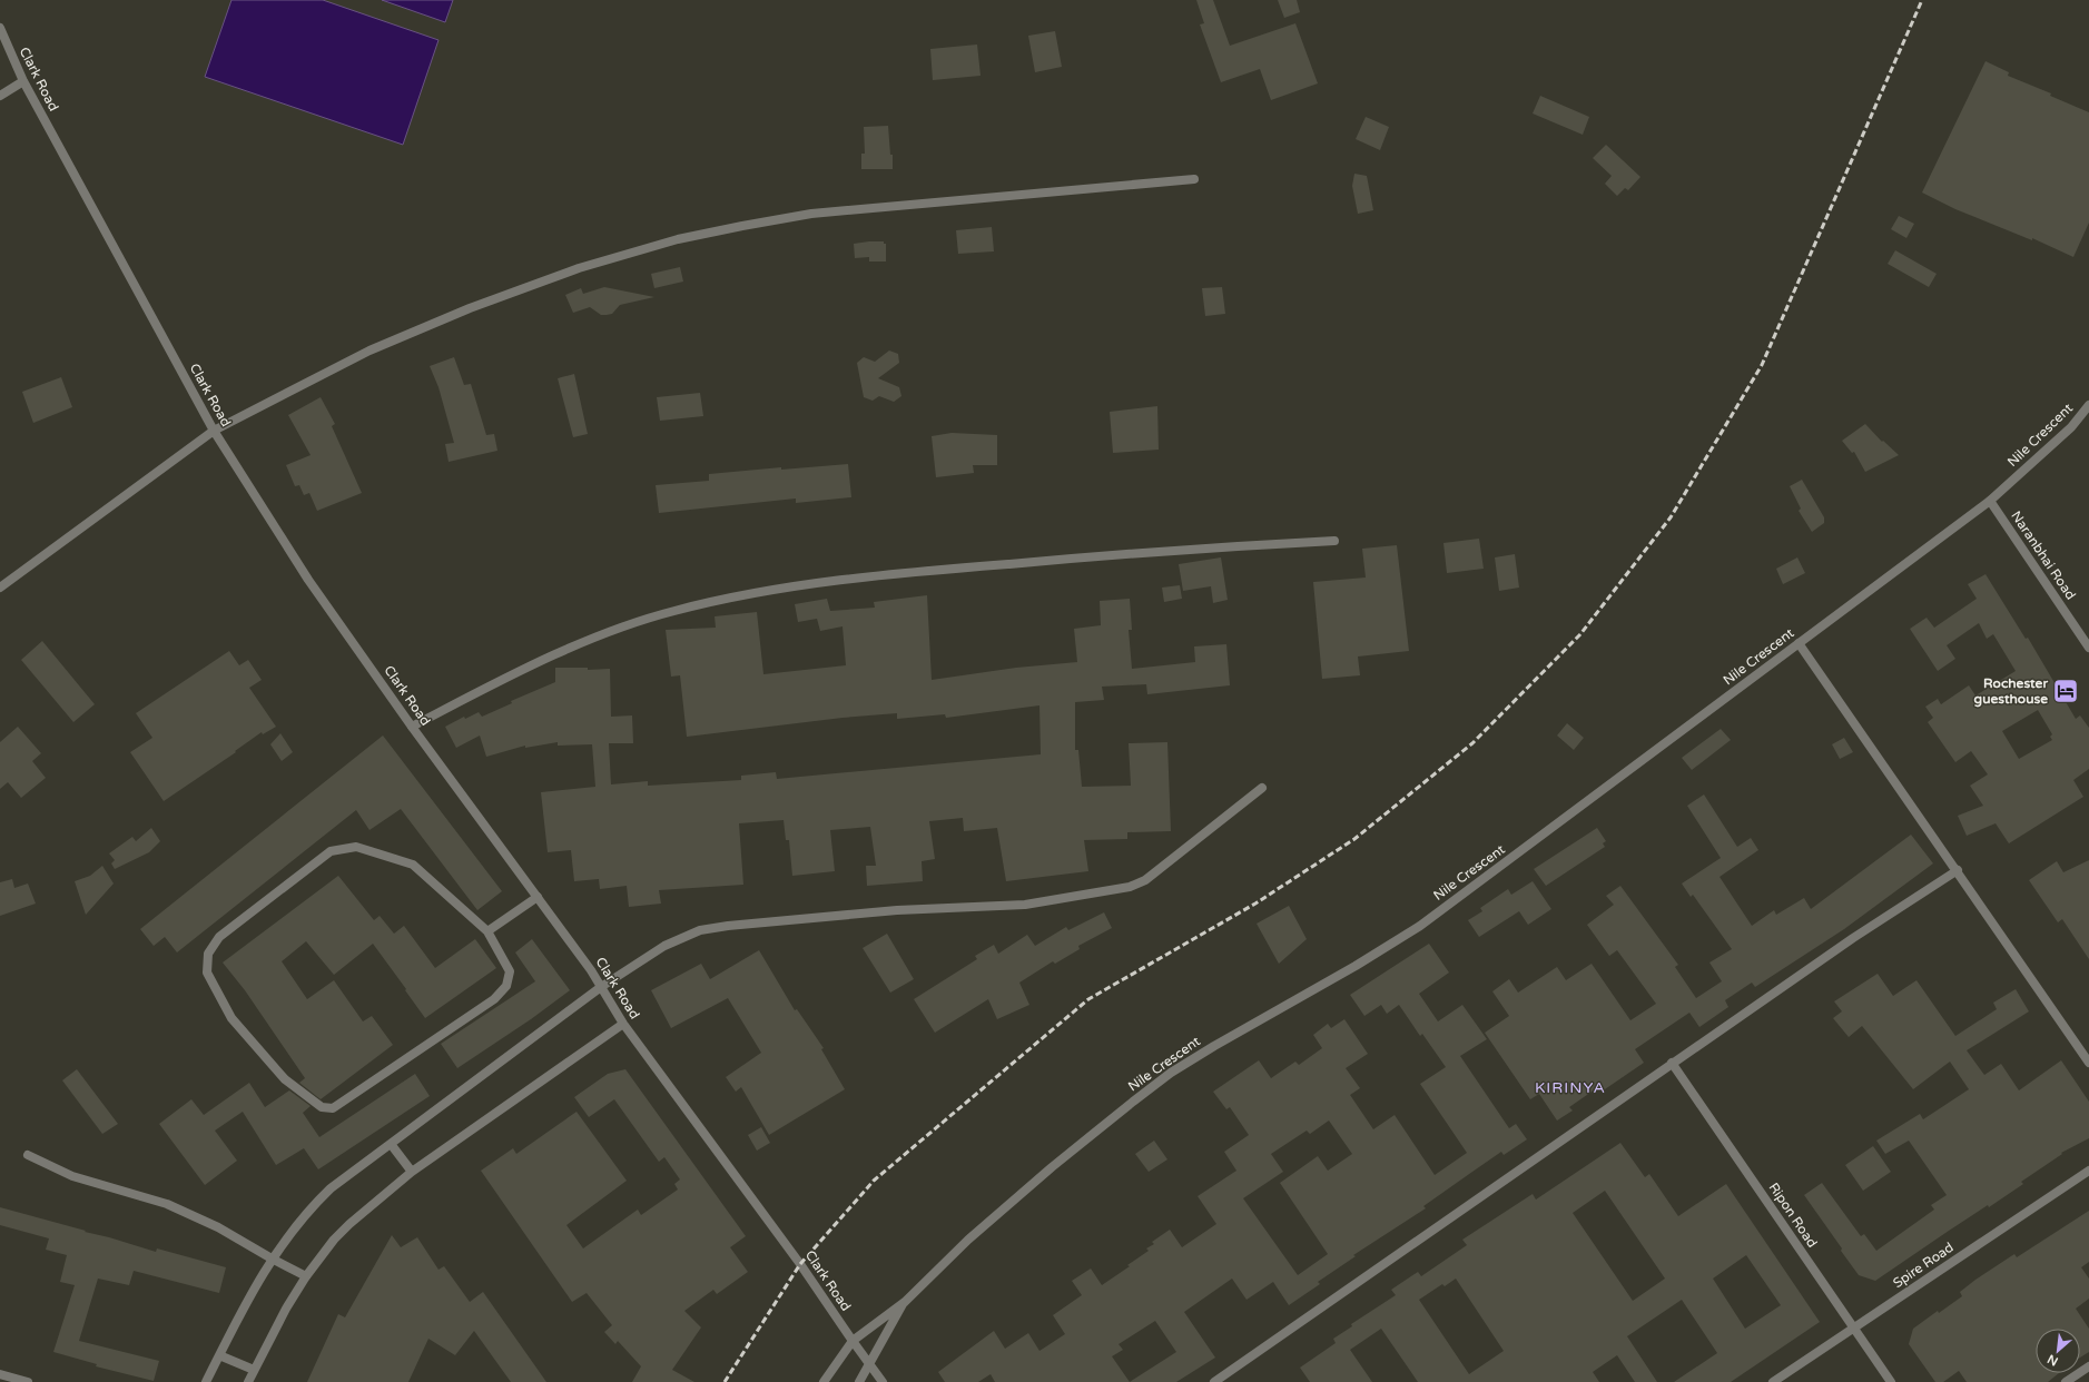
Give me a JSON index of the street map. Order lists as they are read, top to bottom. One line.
{"streets":{"street":["Clark Road","Nile Crescent","Naranbhai Road","Ripon Road","Spire Road"]},"crossings":[["Clark Road","Nile Crescent"],["Nile Crescent","Naranbhai Road"],["Ripon Road","Spire Road"]],"districts":["KIRINYA"],"places":{"hotel":["Rochester guesthouse"]},"north":"bottom left"}
